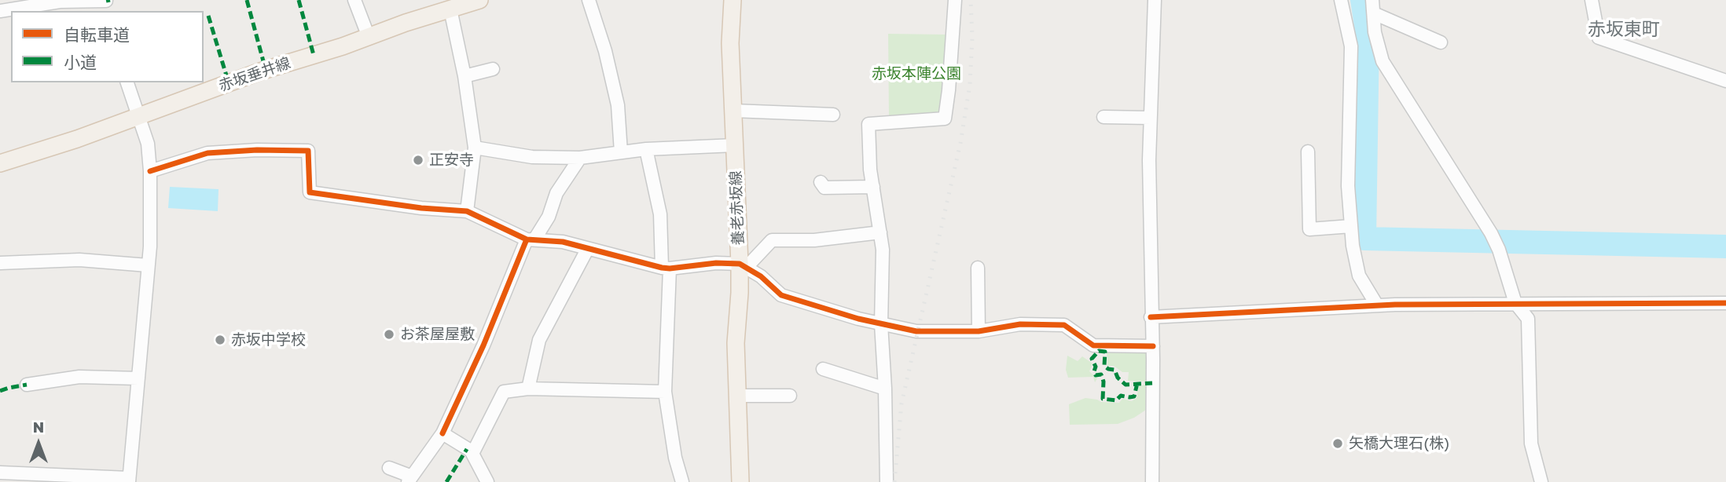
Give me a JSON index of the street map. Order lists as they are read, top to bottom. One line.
{"streets":{"main road":["赤坂垂井線","養老赤坂線"]},"districts":["赤坂東町"],"parks":["赤坂本陣公園"],"places":["正安寺","お茶屋屋敷","赤坂中学校","矢橋大理石(株)"],"legend":["自転車道","小道"],"north":"top"}
